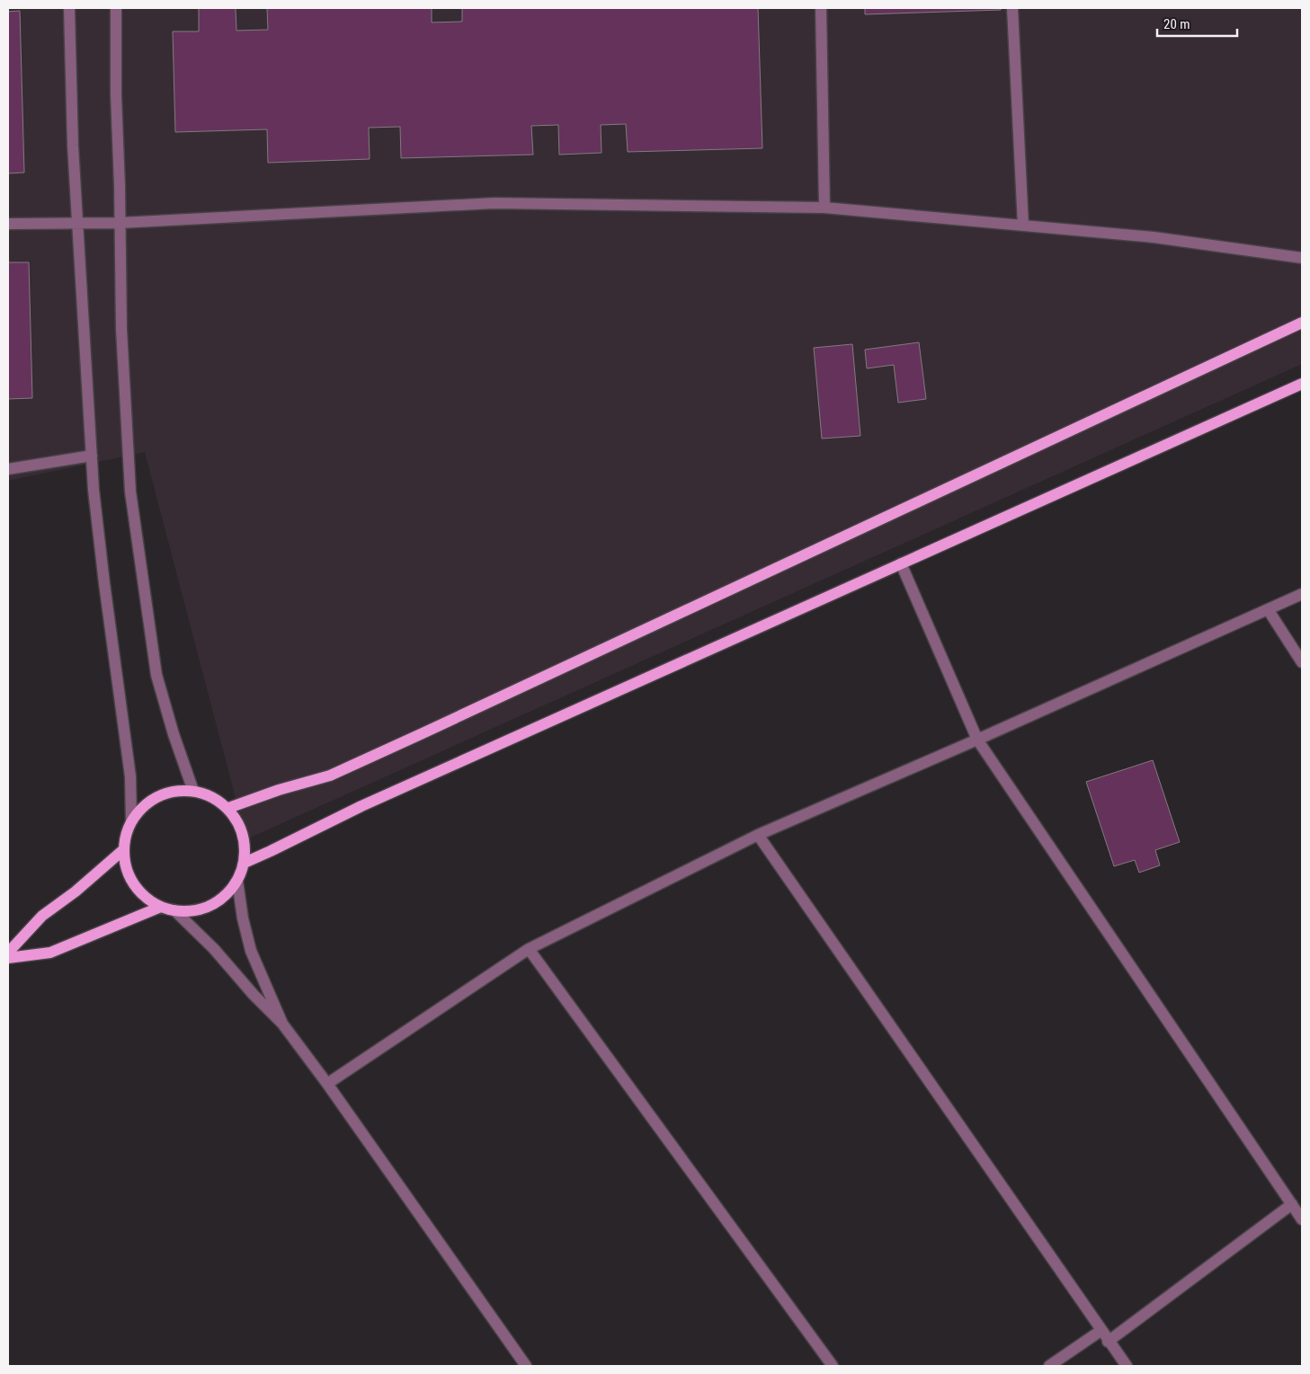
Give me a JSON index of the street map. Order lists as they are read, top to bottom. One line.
{"scale_bar":"20 m"}
